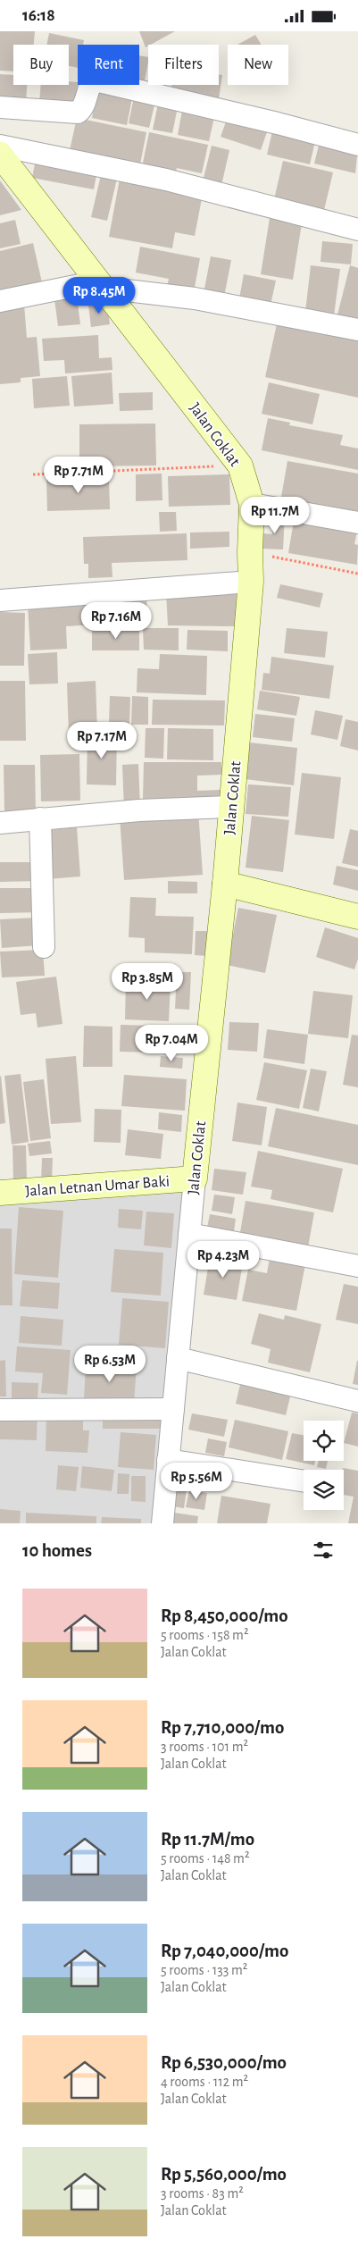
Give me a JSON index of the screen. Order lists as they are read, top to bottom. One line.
{"streets":{"street":["Jalan Coklat","Jalan Letnan Umar Baki"]},"crossings":[["Jalan Coklat","Jalan Letnan Umar Baki"]],"page":{"status":"16:18","chip":["Buy","Rent","Filters","New"],"price":["Rp 8.45M","Rp 7.71M","Rp 11.7M","Rp 7.16M","Rp 7.17M","Rp 3.85M","Rp 7.04M","Rp 4.23M","Rp 6.53M","Rp 5.56M"],"heading":"10 homes","list":[{"name":"Rp 8,450,000/mo","note":"5 rooms · 158 m² · Jalan Coklat"},{"name":"Rp 7,710,000/mo","note":"3 rooms · 101 m² · Jalan Coklat"},{"name":"Rp 11.7M/mo","note":"5 rooms · 148 m² · Jalan Coklat"},{"name":"Rp 7,040,000/mo","note":"5 rooms · 133 m² · Jalan Coklat"},{"name":"Rp 6,530,000/mo","note":"4 rooms · 112 m² · Jalan Coklat"},{"name":"Rp 5,560,000/mo","note":"3 rooms · 83 m² · Jalan Coklat"}]}}
